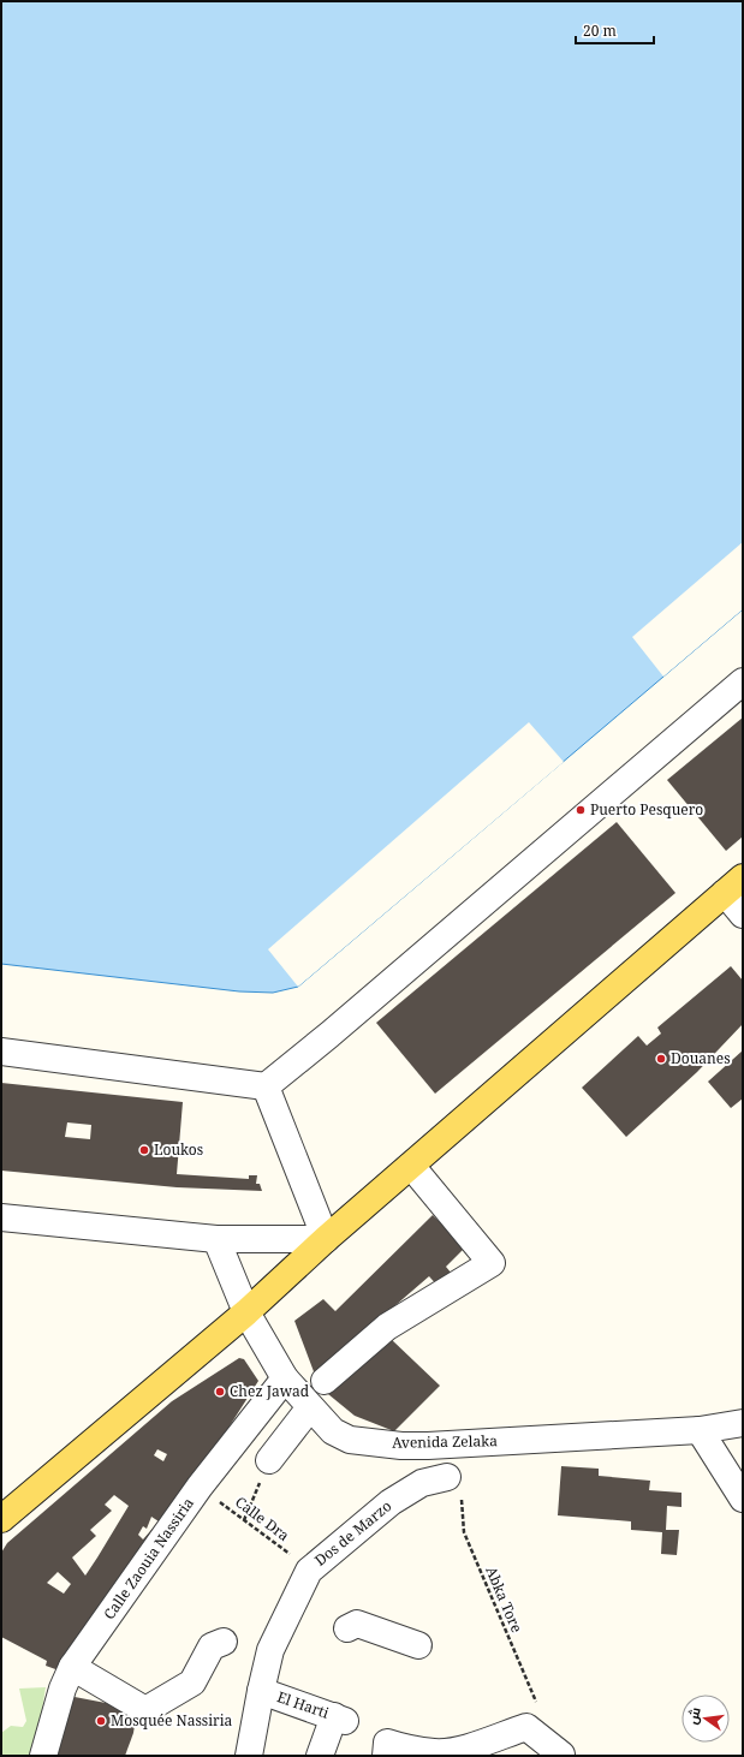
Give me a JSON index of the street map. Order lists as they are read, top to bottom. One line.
{"streets":{"street":["Avenida Zelaka","Dos de Marzo","Calle Zaouia Nassiria","El Harti"],"path":["Calle Dra","Abka Tore"]},"crossings":[["Avenida Zelaka","Calle Zaouia Nassiria"],["Calle Dra","Dos de Marzo"],["Calle Dra","Calle Zaouia Nassiria"],["Dos de Marzo","El Harti"]],"places":["Puerto Pesquero","Douanes","Loukos","Chez Jawad","Mosquée Nassiria"],"scale_bar":"20 m","north":"left"}
